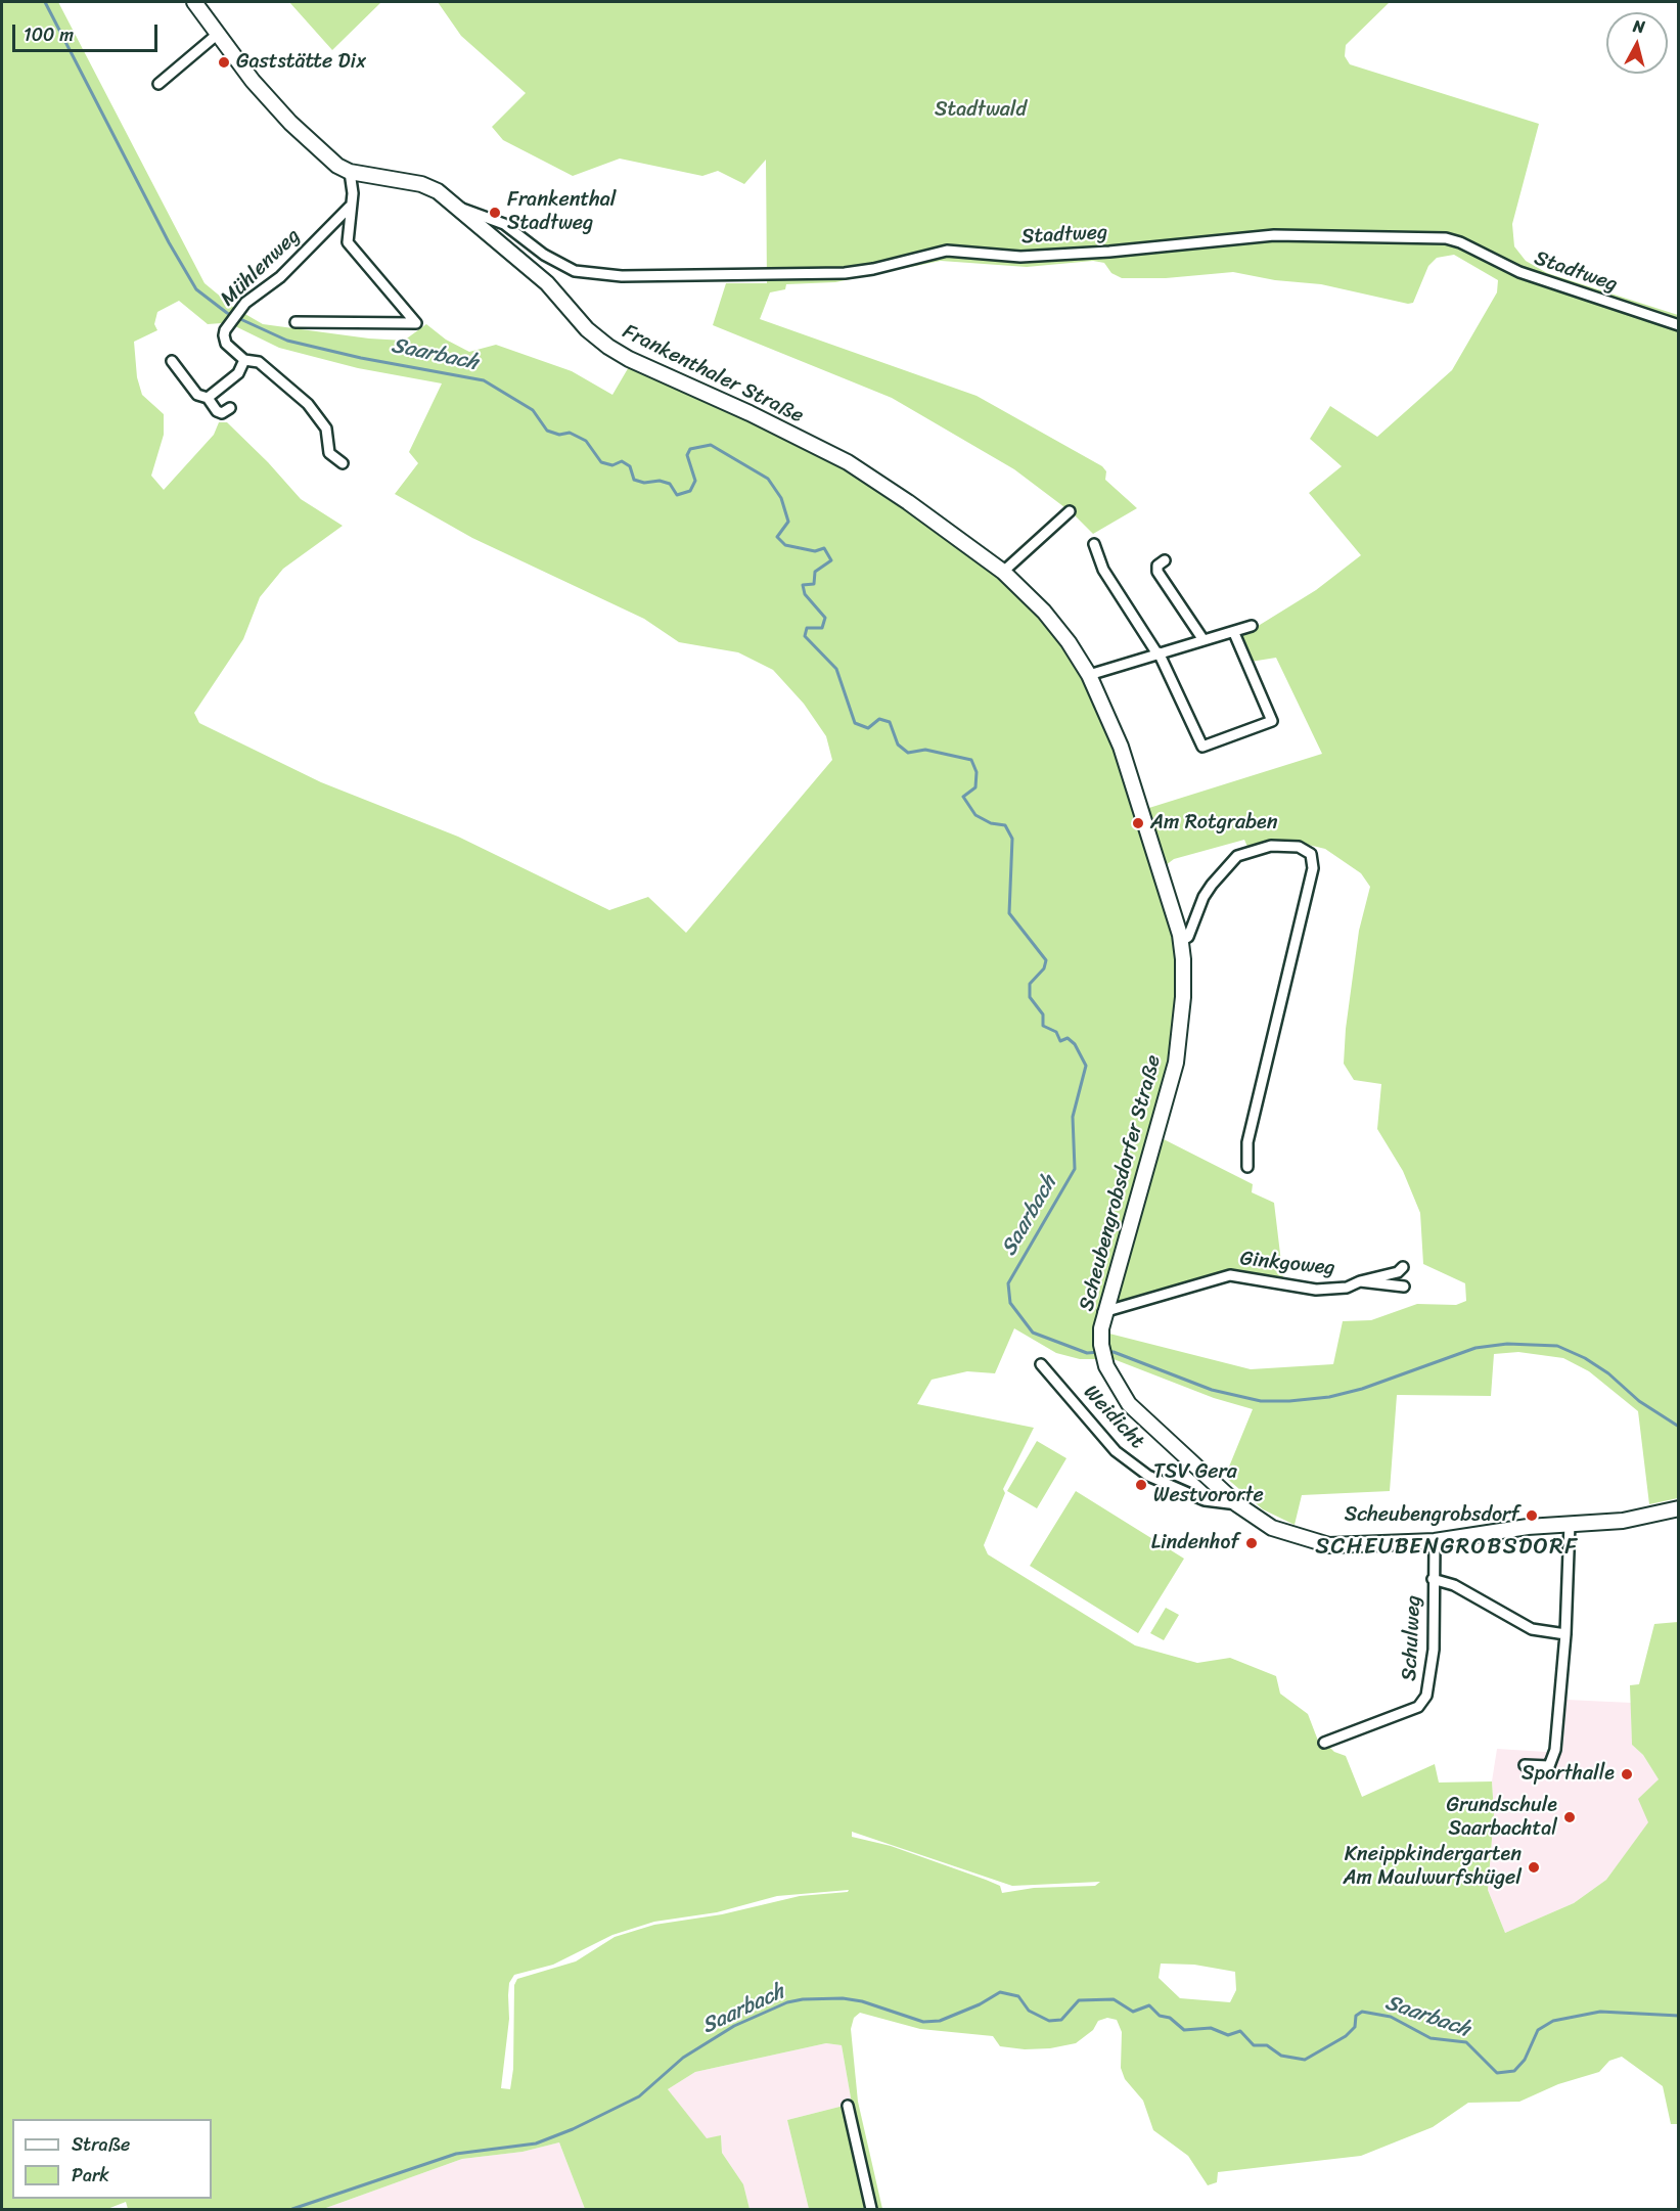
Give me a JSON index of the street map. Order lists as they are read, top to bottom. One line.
{"streets":{"main road":["Frankenthaler Straße","Scheubengrobsdorfer Straße"],"street":["Stadtweg","Mühlenweg","Ginkgoweg","Weidicht","Schulweg"]},"crossings":[["Stadtweg","Frankenthaler Straße"],["Frankenthaler Straße","Scheubengrobsdorfer Straße"],["Scheubengrobsdorfer Straße","Ginkgoweg"],["Scheubengrobsdorfer Straße","Weidicht"],["Scheubengrobsdorfer Straße","Schulweg"]],"districts":["SCHEUBENGROBSDORF"],"water":["Saarbach"],"parks":["Stadtwald"],"places":["Gaststätte Dix","Frankenthal Stadtweg","Am Rotgraben","TSV Gera Westvororte","Scheubengrobsdorf","Lindenhof","Sporthalle","Grundschule Saarbachtal","Kneippkindergarten Am Maulwurfshügel"],"legend":["Straße","Park"],"scale_bar":"100 m","north":"top"}
